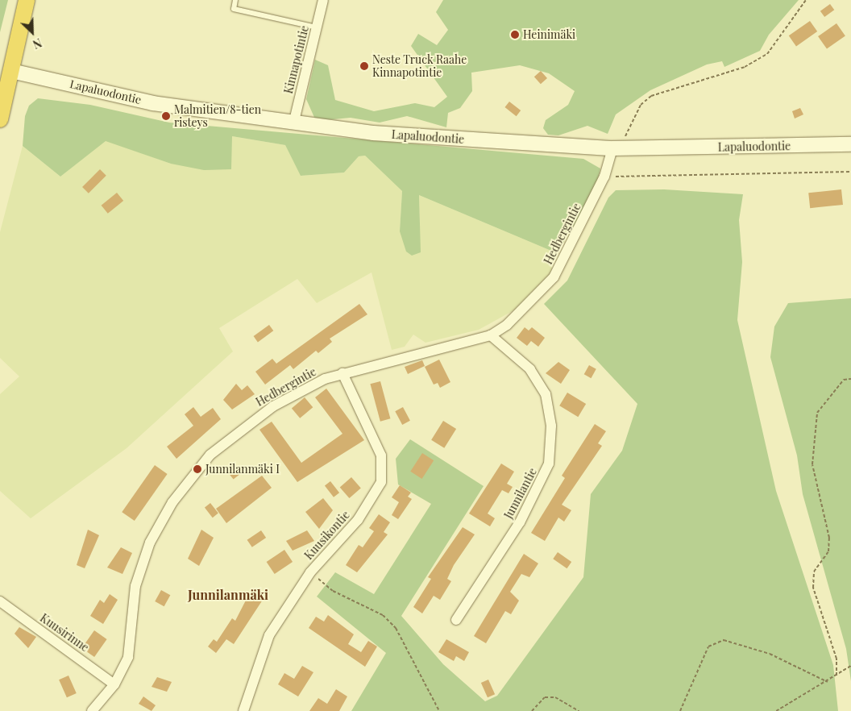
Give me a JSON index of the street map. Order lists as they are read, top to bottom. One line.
{"streets":{"main road":["Lapaluodontie"],"street":["Kinnapotintie","Hedbergintie","Junnilantie","Kuusikontie","Kuusirinne"]},"crossings":[["Kinnapotintie","Lapaluodontie"],["Lapaluodontie","Hedbergintie"],["Hedbergintie","Junnilantie"],["Hedbergintie","Kuusikontie"],["Hedbergintie","Kuusirinne"]],"districts":["Junnilanmäki"],"places":["Heinimäki","Neste Truck Raahe Kinnapotintie","Malmitien/8-tien risteys","Junnilanmäki I"],"north":"bottom right"}
